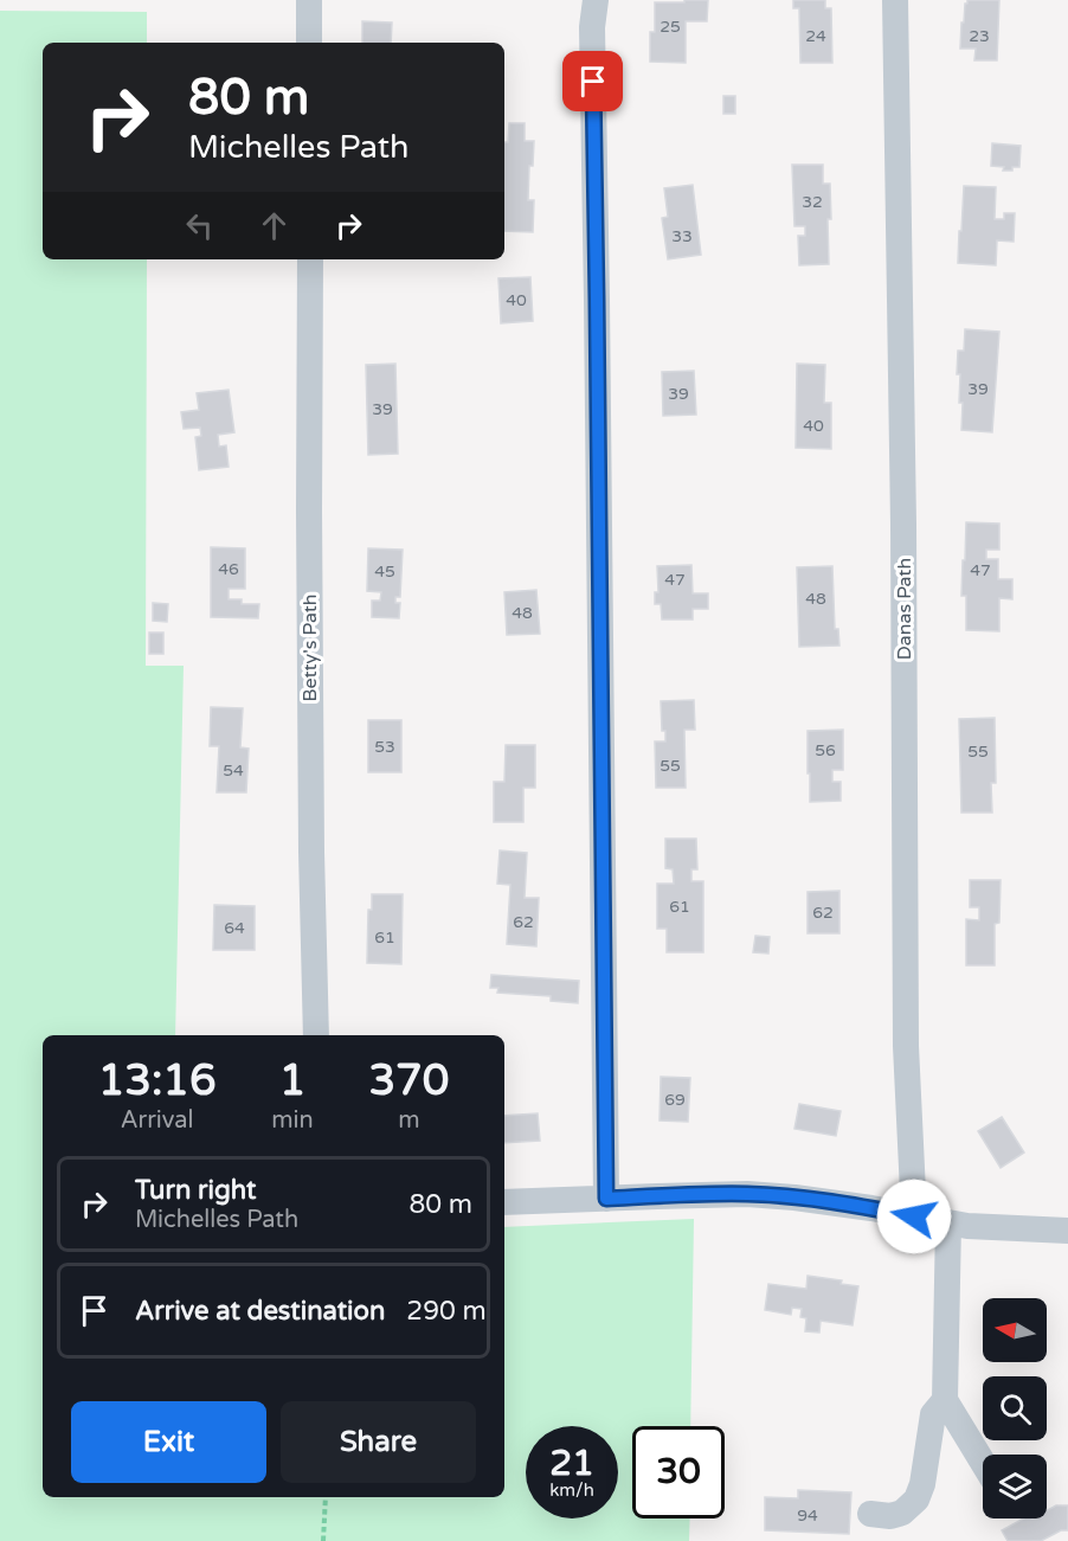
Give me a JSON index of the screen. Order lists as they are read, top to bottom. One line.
{"streets":{"street":["Danas Path","Betty's Path"]},"house_numbers":["25","24","23","32","33","40","39","39","39","40","46","47","45","47","48","48","53","56","55","55","54","61","62","62","64","61","69","94"],"north":"left","page":{"turn":["80 m","Michelles Path"],"eta":["13:16","Arrival","1","min","370","m"],"list":[{"name":"Turn right","note":"Michelles Path","value":"80 m"},{"name":"Arrive at destination","value":"290 m"}],"buttons":["Exit","Share"],"speed":"21 km/h","limit":"30"}}
